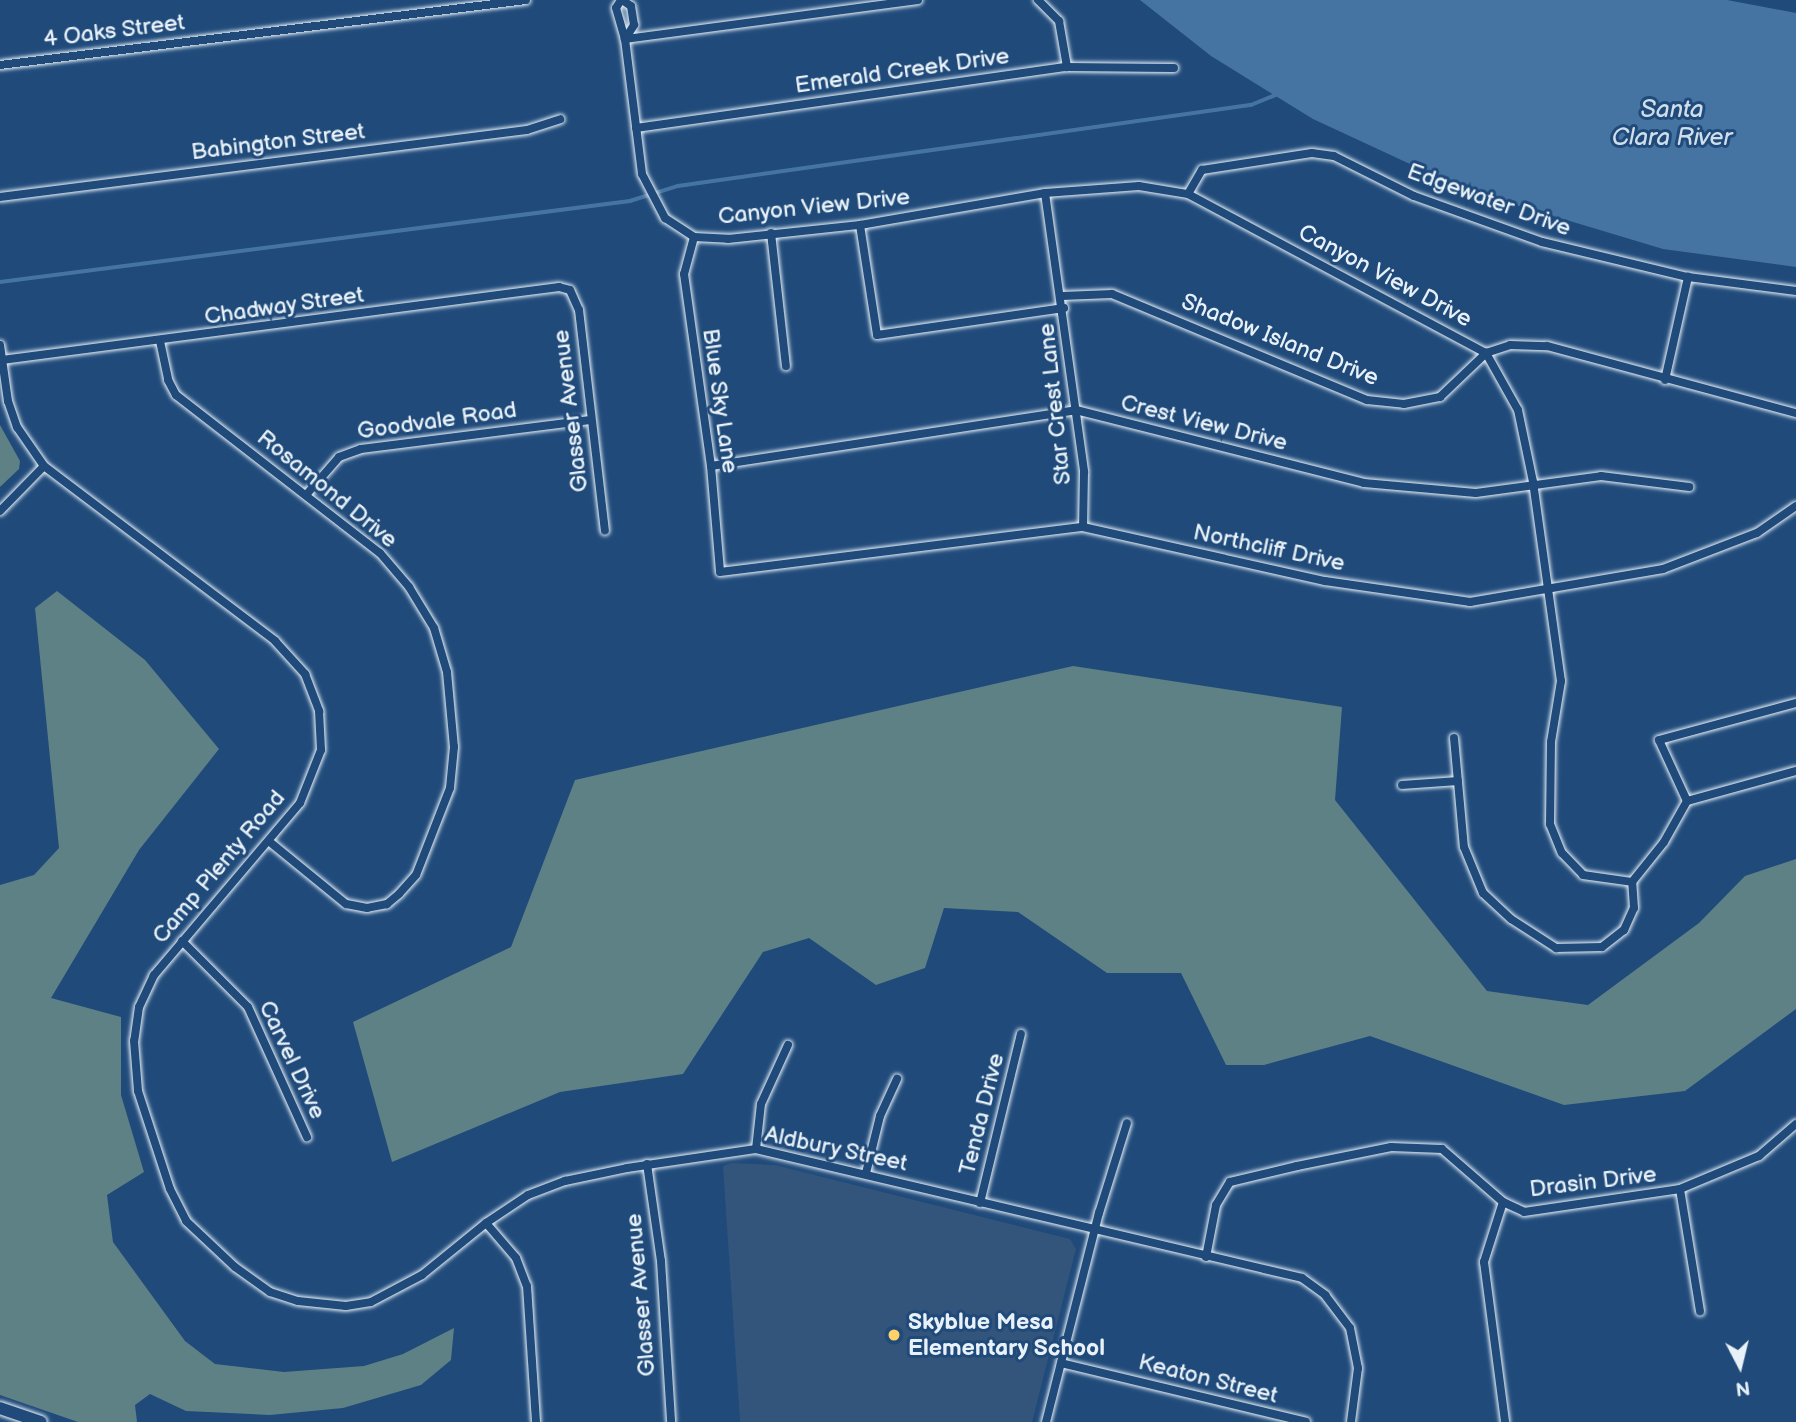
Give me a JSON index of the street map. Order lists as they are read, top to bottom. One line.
{"streets":{"street":["4 Oaks Street","Emerald Creek Drive","Babington Street","Edgewater Drive","Canyon View Drive","Chadway Street","Shadow Island Drive","Blue Sky Lane","Star Crest Lane","Glasser Avenue","Goodvale Road","Crest View Drive","Rosamond Drive","Northcliff Drive","Camp Plenty Road","Carvel Drive","Tenda Drive","Aldbury Street","Drasin Drive","Keaton Street"]},"crossings":[["Emerald Creek Drive","Canyon View Drive"],["Edgewater Drive","Canyon View Drive"],["Canyon View Drive","Shadow Island Drive"],["Canyon View Drive","Blue Sky Lane"],["Canyon View Drive","Star Crest Lane"],["Canyon View Drive","Crest View Drive"],["Canyon View Drive","Northcliff Drive"],["Chadway Street","Glasser Avenue"],["Chadway Street","Rosamond Drive"],["Chadway Street","Camp Plenty Road"],["Shadow Island Drive","Star Crest Lane"],["Blue Sky Lane","Crest View Drive"],["Blue Sky Lane","Northcliff Drive"],["Star Crest Lane","Crest View Drive"],["Star Crest Lane","Northcliff Drive"],["Glasser Avenue","Goodvale Road"],["Glasser Avenue","Aldbury Street"],["Goodvale Road","Rosamond Drive"],["Rosamond Drive","Camp Plenty Road"],["Camp Plenty Road","Carvel Drive"],["Camp Plenty Road","Aldbury Street"],["Tenda Drive","Aldbury Street"],["Aldbury Street","Drasin Drive"]],"water":["Santa Clara River"],"places":["Skyblue Mesa Elementary School"],"north":"bottom"}
